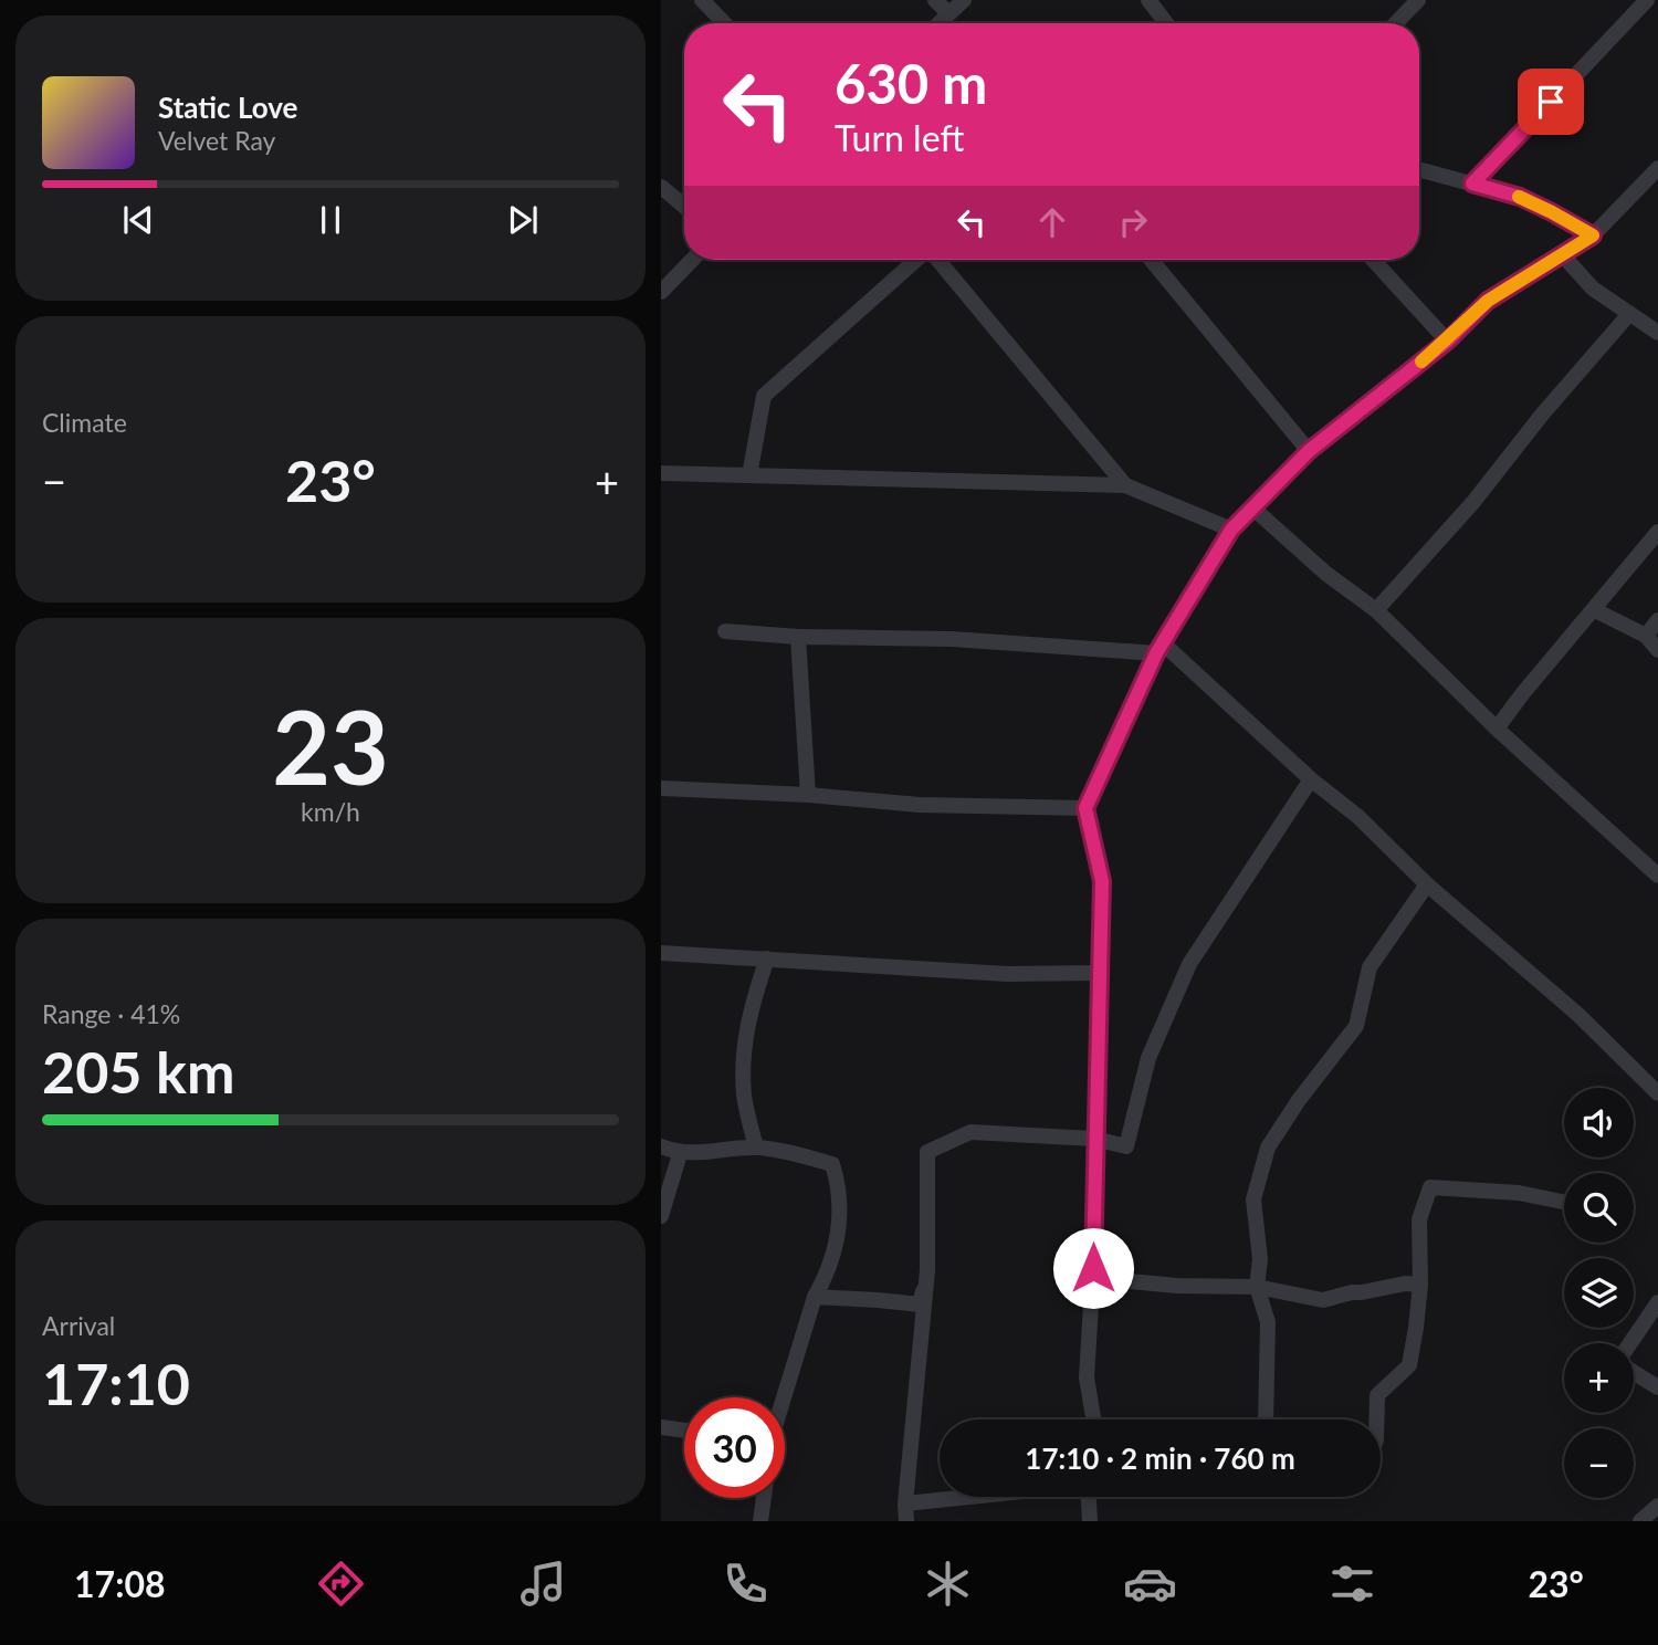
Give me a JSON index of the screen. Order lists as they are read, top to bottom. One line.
{"page":{"turn":["630 m","Turn left"],"song":["Static Love","Velvet Ray"],"tile":["Climate",["23","km/h"],["Range · 41%","205 km"],["Arrival","17:10"]],"heat":["−","23°","+"],"map_buttons":["+","−"],"limit":"30","trip":"17:10 · 2 min · 760 m","tabs":["17:08","23°"]}}
